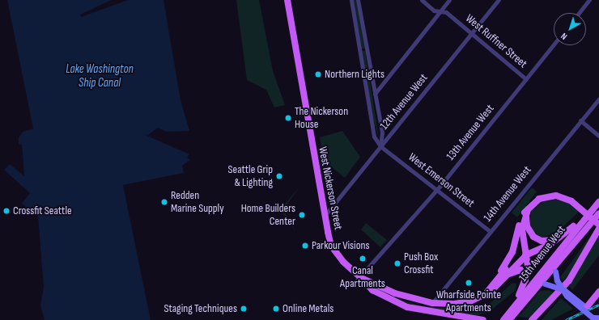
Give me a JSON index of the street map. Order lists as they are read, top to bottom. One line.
{"streets":{"main road":["West Nickerson Street","15th Avenue West"],"street":["West Ruffner Street","12th Avenue West","13th Avenue West","West Emerson Street","14th Avenue West"]},"crossings":[["West Ruffner Street","12th Avenue West"],["West Ruffner Street","13th Avenue West"],["12th Avenue West","West Emerson Street"],["12th Avenue West","West Nickerson Street"],["13th Avenue West","West Emerson Street"],["13th Avenue West","West Nickerson Street"],["West Emerson Street","14th Avenue West"],["West Nickerson Street","14th Avenue West"]],"water":["Lake Washington Ship Canal"],"places":["Northern Lights","The Nickerson House","Seattle Grip & Lighting","Redden Marine Supply","Crossfit Seattle","Home Builders Center","Parkour Visions","Canal Apartments","Push Box Crossfit","Wharfside Pointe Apartments","Staging Techniques","Online Metals"],"north":"bottom left"}
